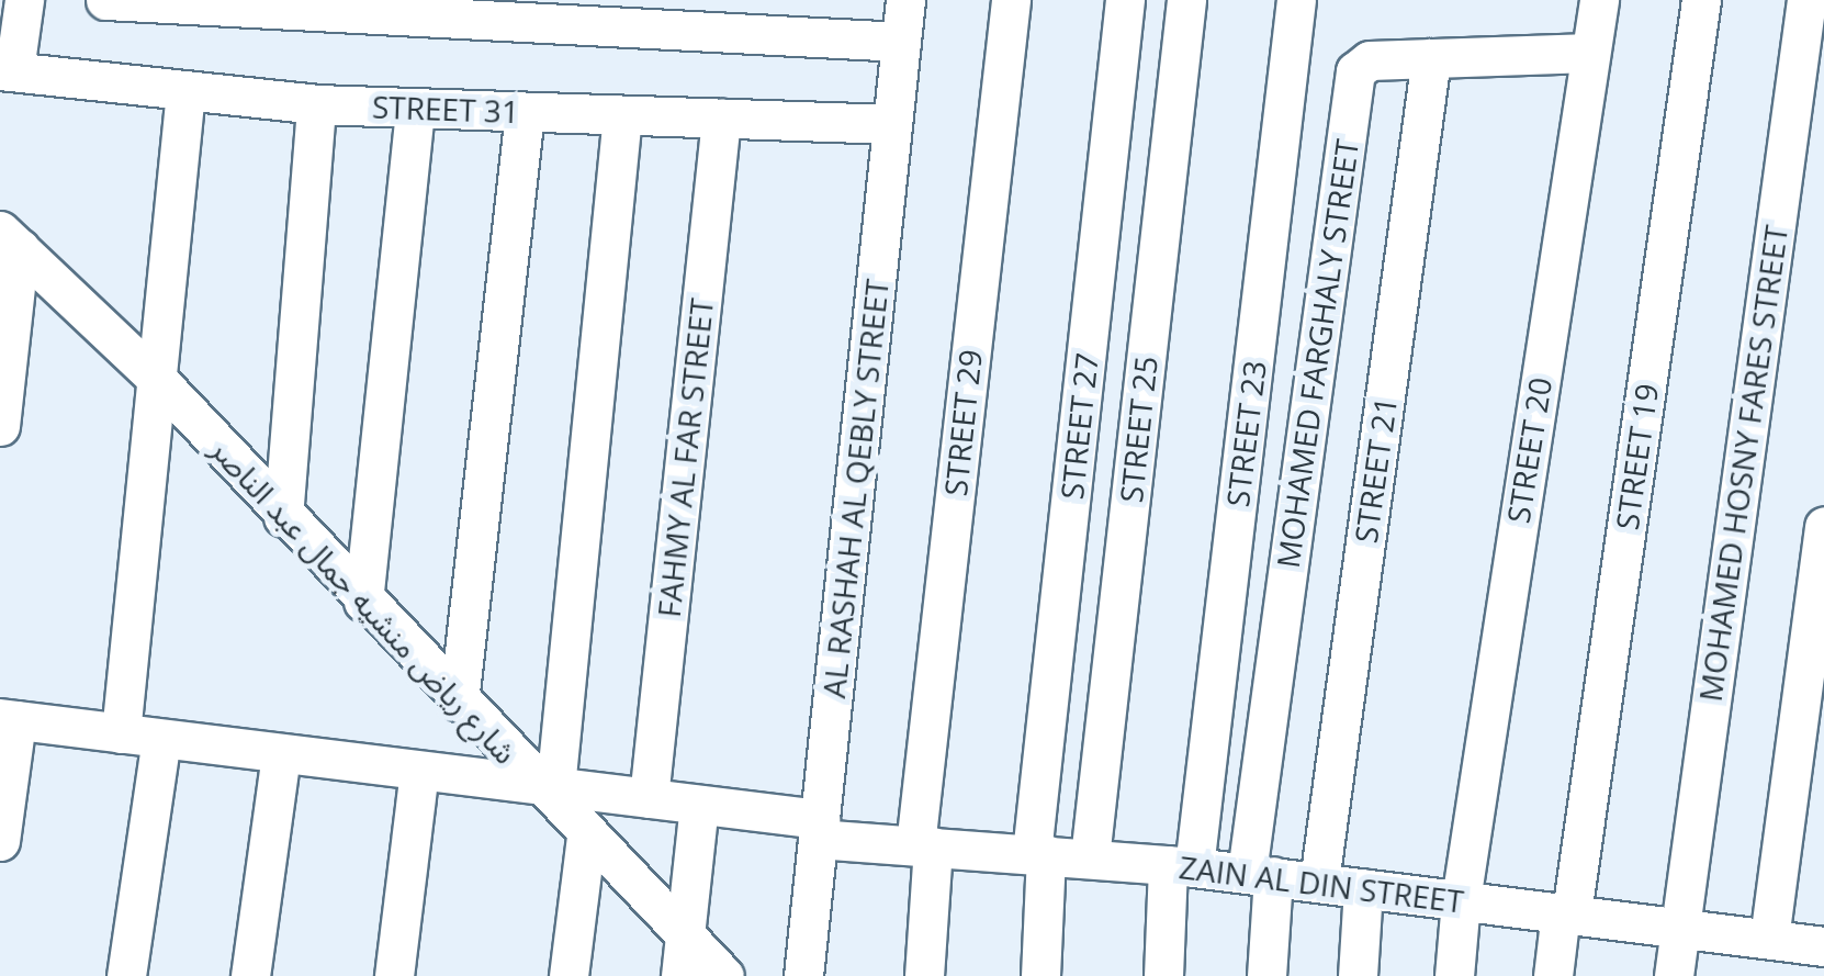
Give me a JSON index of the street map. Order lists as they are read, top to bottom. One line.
{"streets":{"street":["STREET 31","MOHAMED FARGHALY STREET","STREET 29","STREET 27","STREET 25","STREET 23","STREET 20","STREET 19","FAHMY AL FAR STREET","MOHAMED HOSNY FARES STREET","STREET 21","AL RASHAH AL QEBLY STREET","شارع رياض منشيه جمال عبد الناصر","ZAIN AL DIN STREET"]},"crossings":[["STREET 31","FAHMY AL FAR STREET"],["STREET 31","AL RASHAH AL QEBLY STREET"],["MOHAMED FARGHALY STREET","STREET 20"],["MOHAMED FARGHALY STREET","STREET 21"],["MOHAMED FARGHALY STREET","ZAIN AL DIN STREET"],["STREET 29","ZAIN AL DIN STREET"],["STREET 27","ZAIN AL DIN STREET"],["STREET 25","ZAIN AL DIN STREET"],["STREET 23","ZAIN AL DIN STREET"],["STREET 20","ZAIN AL DIN STREET"],["STREET 19","ZAIN AL DIN STREET"],["FAHMY AL FAR STREET","ZAIN AL DIN STREET"],["MOHAMED HOSNY FARES STREET","ZAIN AL DIN STREET"],["STREET 21","ZAIN AL DIN STREET"],["AL RASHAH AL QEBLY STREET","ZAIN AL DIN STREET"],["شارع رياض منشيه جمال عبد الناصر","ZAIN AL DIN STREET"]]}
